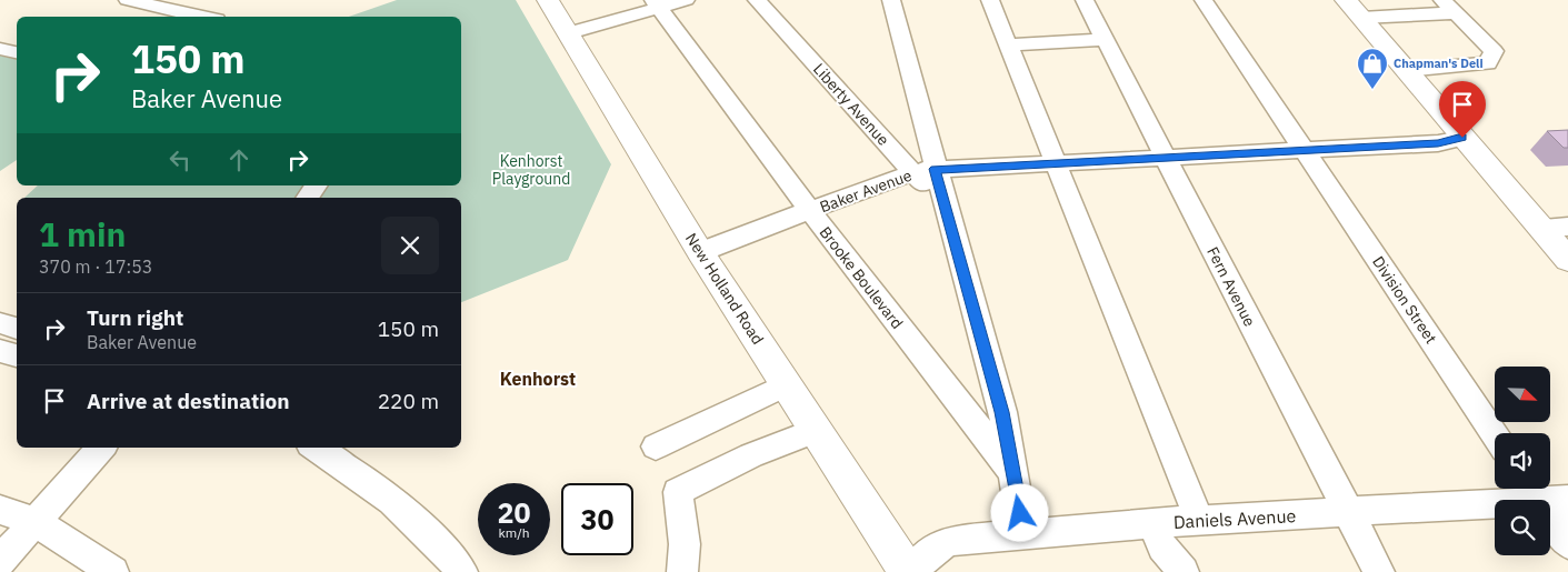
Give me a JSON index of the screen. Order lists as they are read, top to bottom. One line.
{"streets":{"main road":["New Holland Road"],"street":["Liberty Avenue","Baker Avenue","Brooke Boulevard","Fern Avenue","Division Street","Daniels Avenue"]},"crossings":[["Liberty Avenue","Baker Avenue"],["Liberty Avenue","Brooke Boulevard"],["Baker Avenue","Brooke Boulevard"],["Baker Avenue","Fern Avenue"],["Baker Avenue","New Holland Road"],["Baker Avenue","Division Street"],["Brooke Boulevard","Daniels Avenue"],["Fern Avenue","Daniels Avenue"]],"districts":["Kenhorst"],"parks":["Kenhorst Playground"],"places":{"shop":["Chapman's Deli"]},"north":"bottom right","page":{"turn":["150 m","Baker Avenue"],"heading":["1 min","370 m · 17:53"],"list":[{"name":"Turn right","note":"Baker Avenue","value":"150 m"},{"name":"Arrive at destination","value":"220 m"}],"speed":"20 km/h","limit":"30"}}
